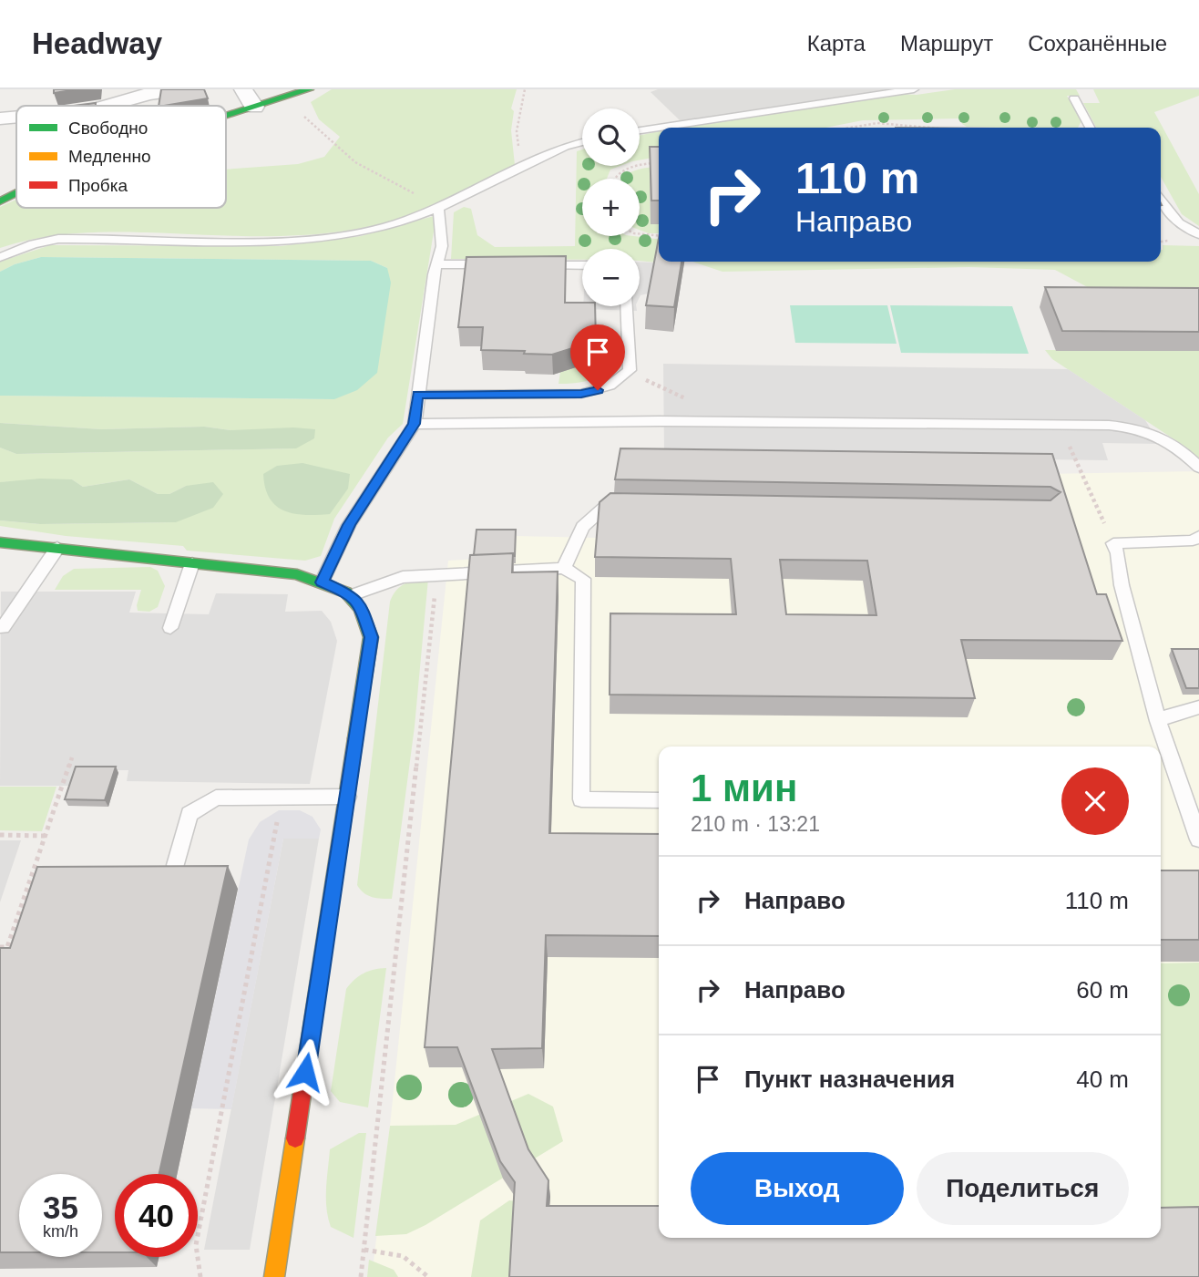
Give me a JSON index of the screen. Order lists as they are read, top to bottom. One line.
{"legend":["Свободно","Медленно","Пробка"],"page":{"header":"Headway","nav":["Карта","Маршрут","Сохранённые"],"map_buttons":["+","−"],"turn":["110 m","Направо"],"heading":["1 мин","210 m · 13:21"],"list":[{"name":"Направо","value":"110 m"},{"name":"Направо","value":"60 m"},{"name":"Пункт назначения","value":"40 m"}],"buttons":["Выход","Поделиться"],"speed":"35 km/h","limit":"40"}}
